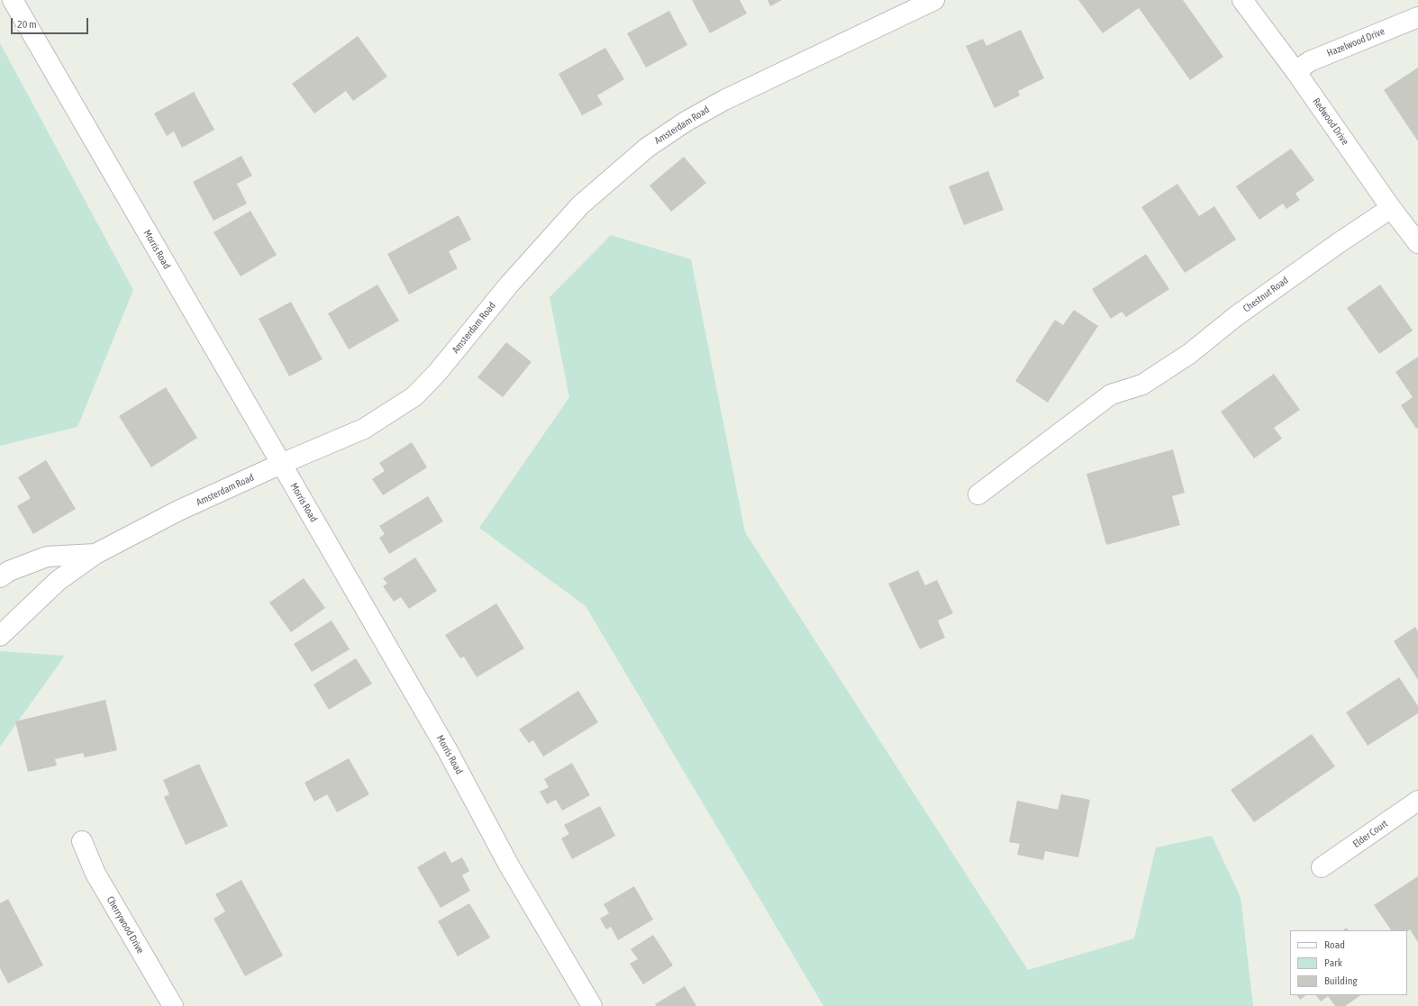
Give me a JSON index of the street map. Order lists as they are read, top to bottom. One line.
{"streets":{"street":["Hazelwood Drive","Redwood Drive","Amsterdam Road","Morris Road","Chestnut Road","Elder Court","Cherrywood Drive"]},"crossings":[["Hazelwood Drive","Redwood Drive"],["Redwood Drive","Chestnut Road"],["Amsterdam Road","Morris Road"]],"legend":["Road","Park","Building"],"scale_bar":"20 m"}
